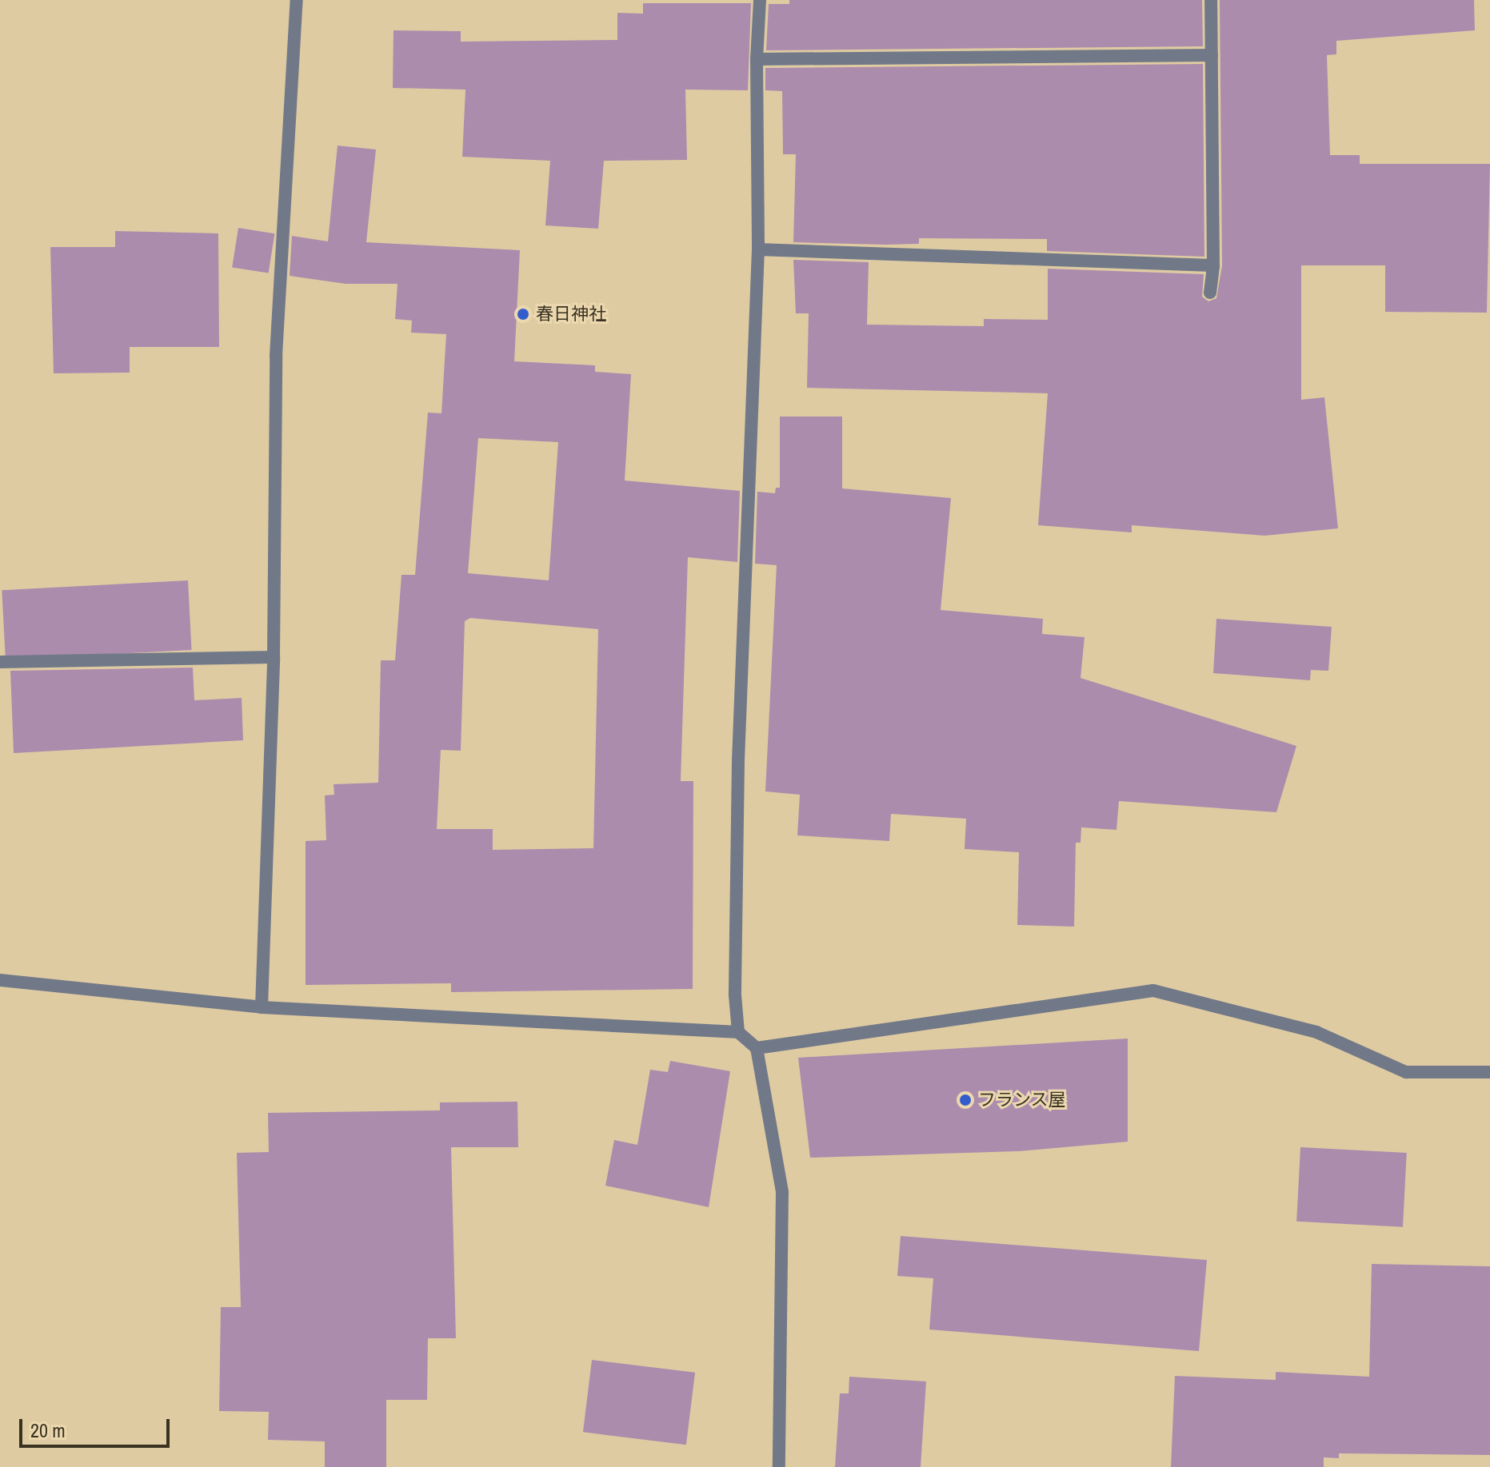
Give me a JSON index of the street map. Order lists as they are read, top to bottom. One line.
{"places":["春日神社","フランス屋"],"scale_bar":"20 m"}
